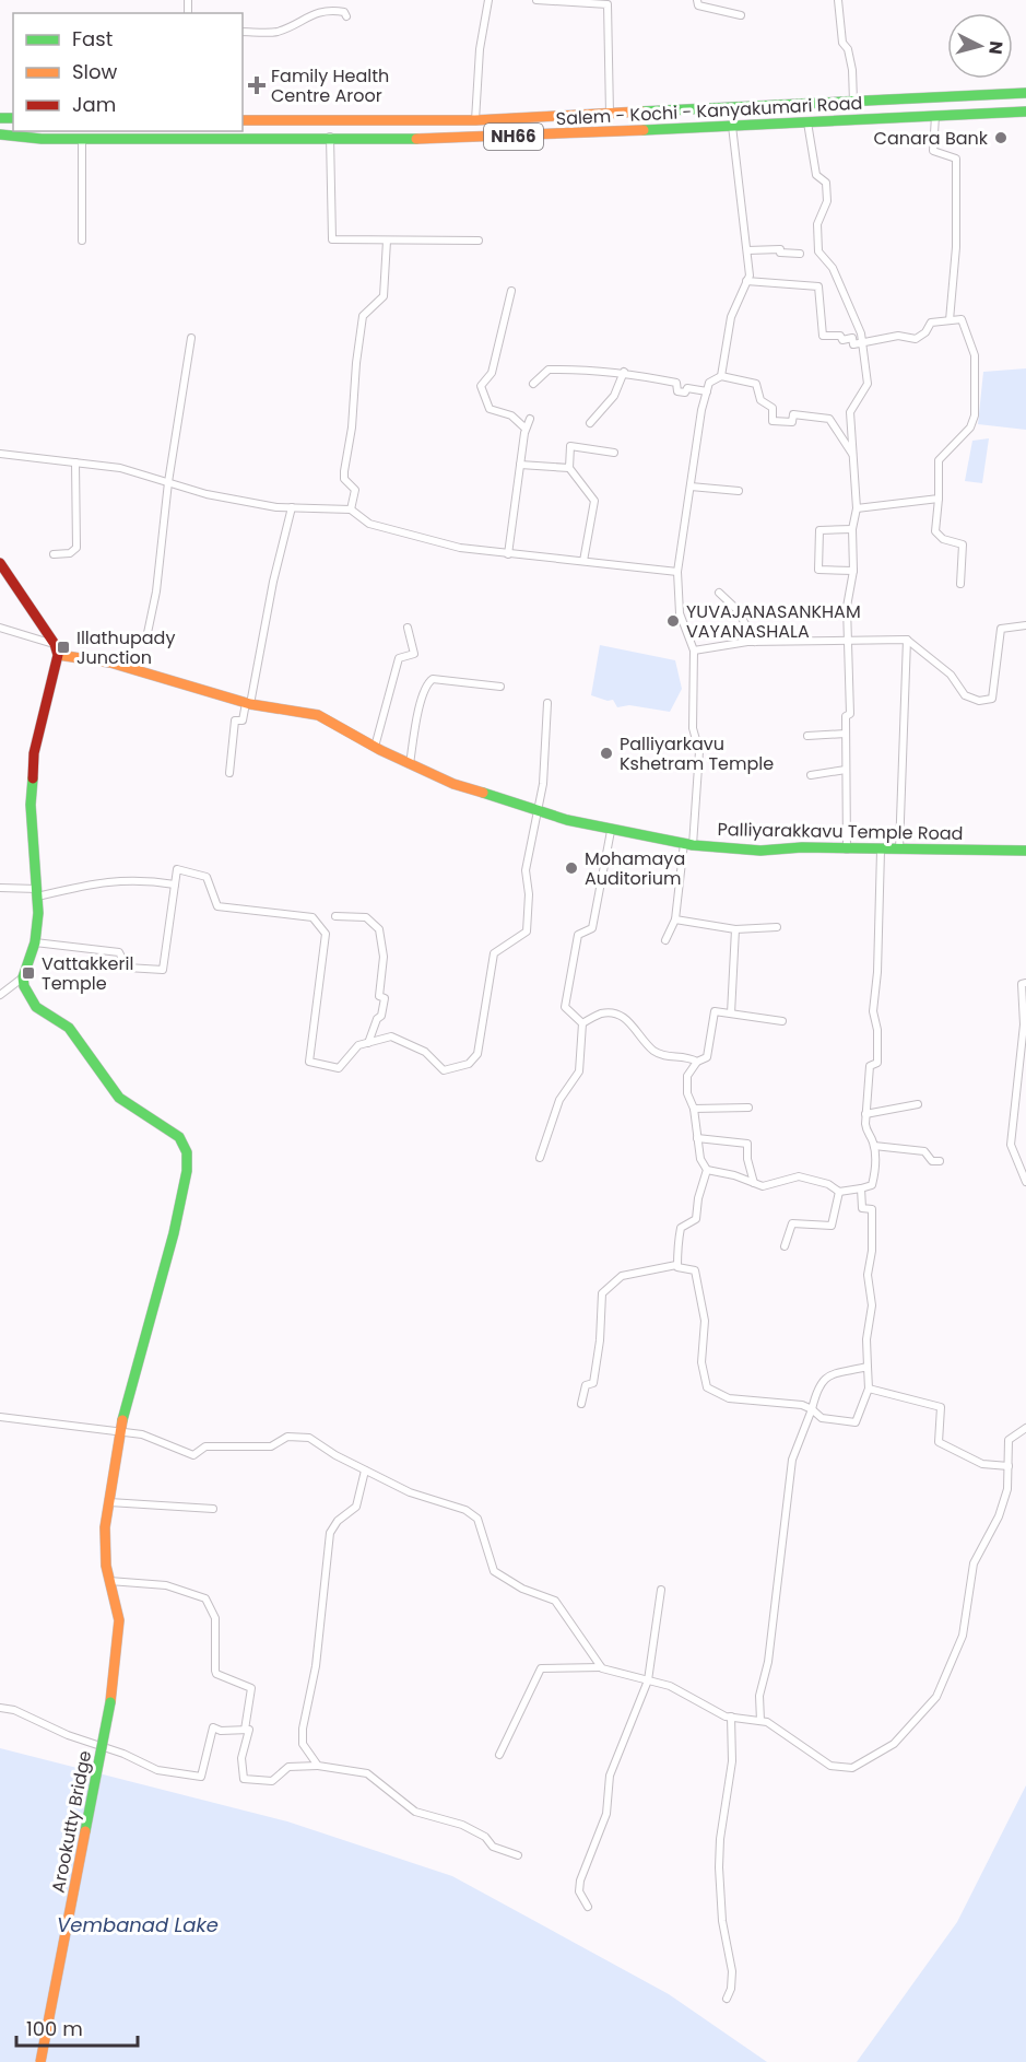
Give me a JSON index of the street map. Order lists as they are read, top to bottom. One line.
{"streets":{"main road":["Salem - Kochi - Kanyakumari Road","NH66","Palliyarakkavu Temple Road","Arookutty Bridge"]},"water":["Vembanad Lake"],"places":{"health":["Family Health Centre Aroor"],"other":["Canara Bank","YUVAJANASANKHAM VAYANASHALA","Palliyarkavu Kshetram Temple","Mohamaya Auditorium"],"transit":["Illathupady Junction","Vattakkeril Temple"]},"legend":["Fast","Slow","Jam"],"scale_bar":"100 m","north":"right"}
